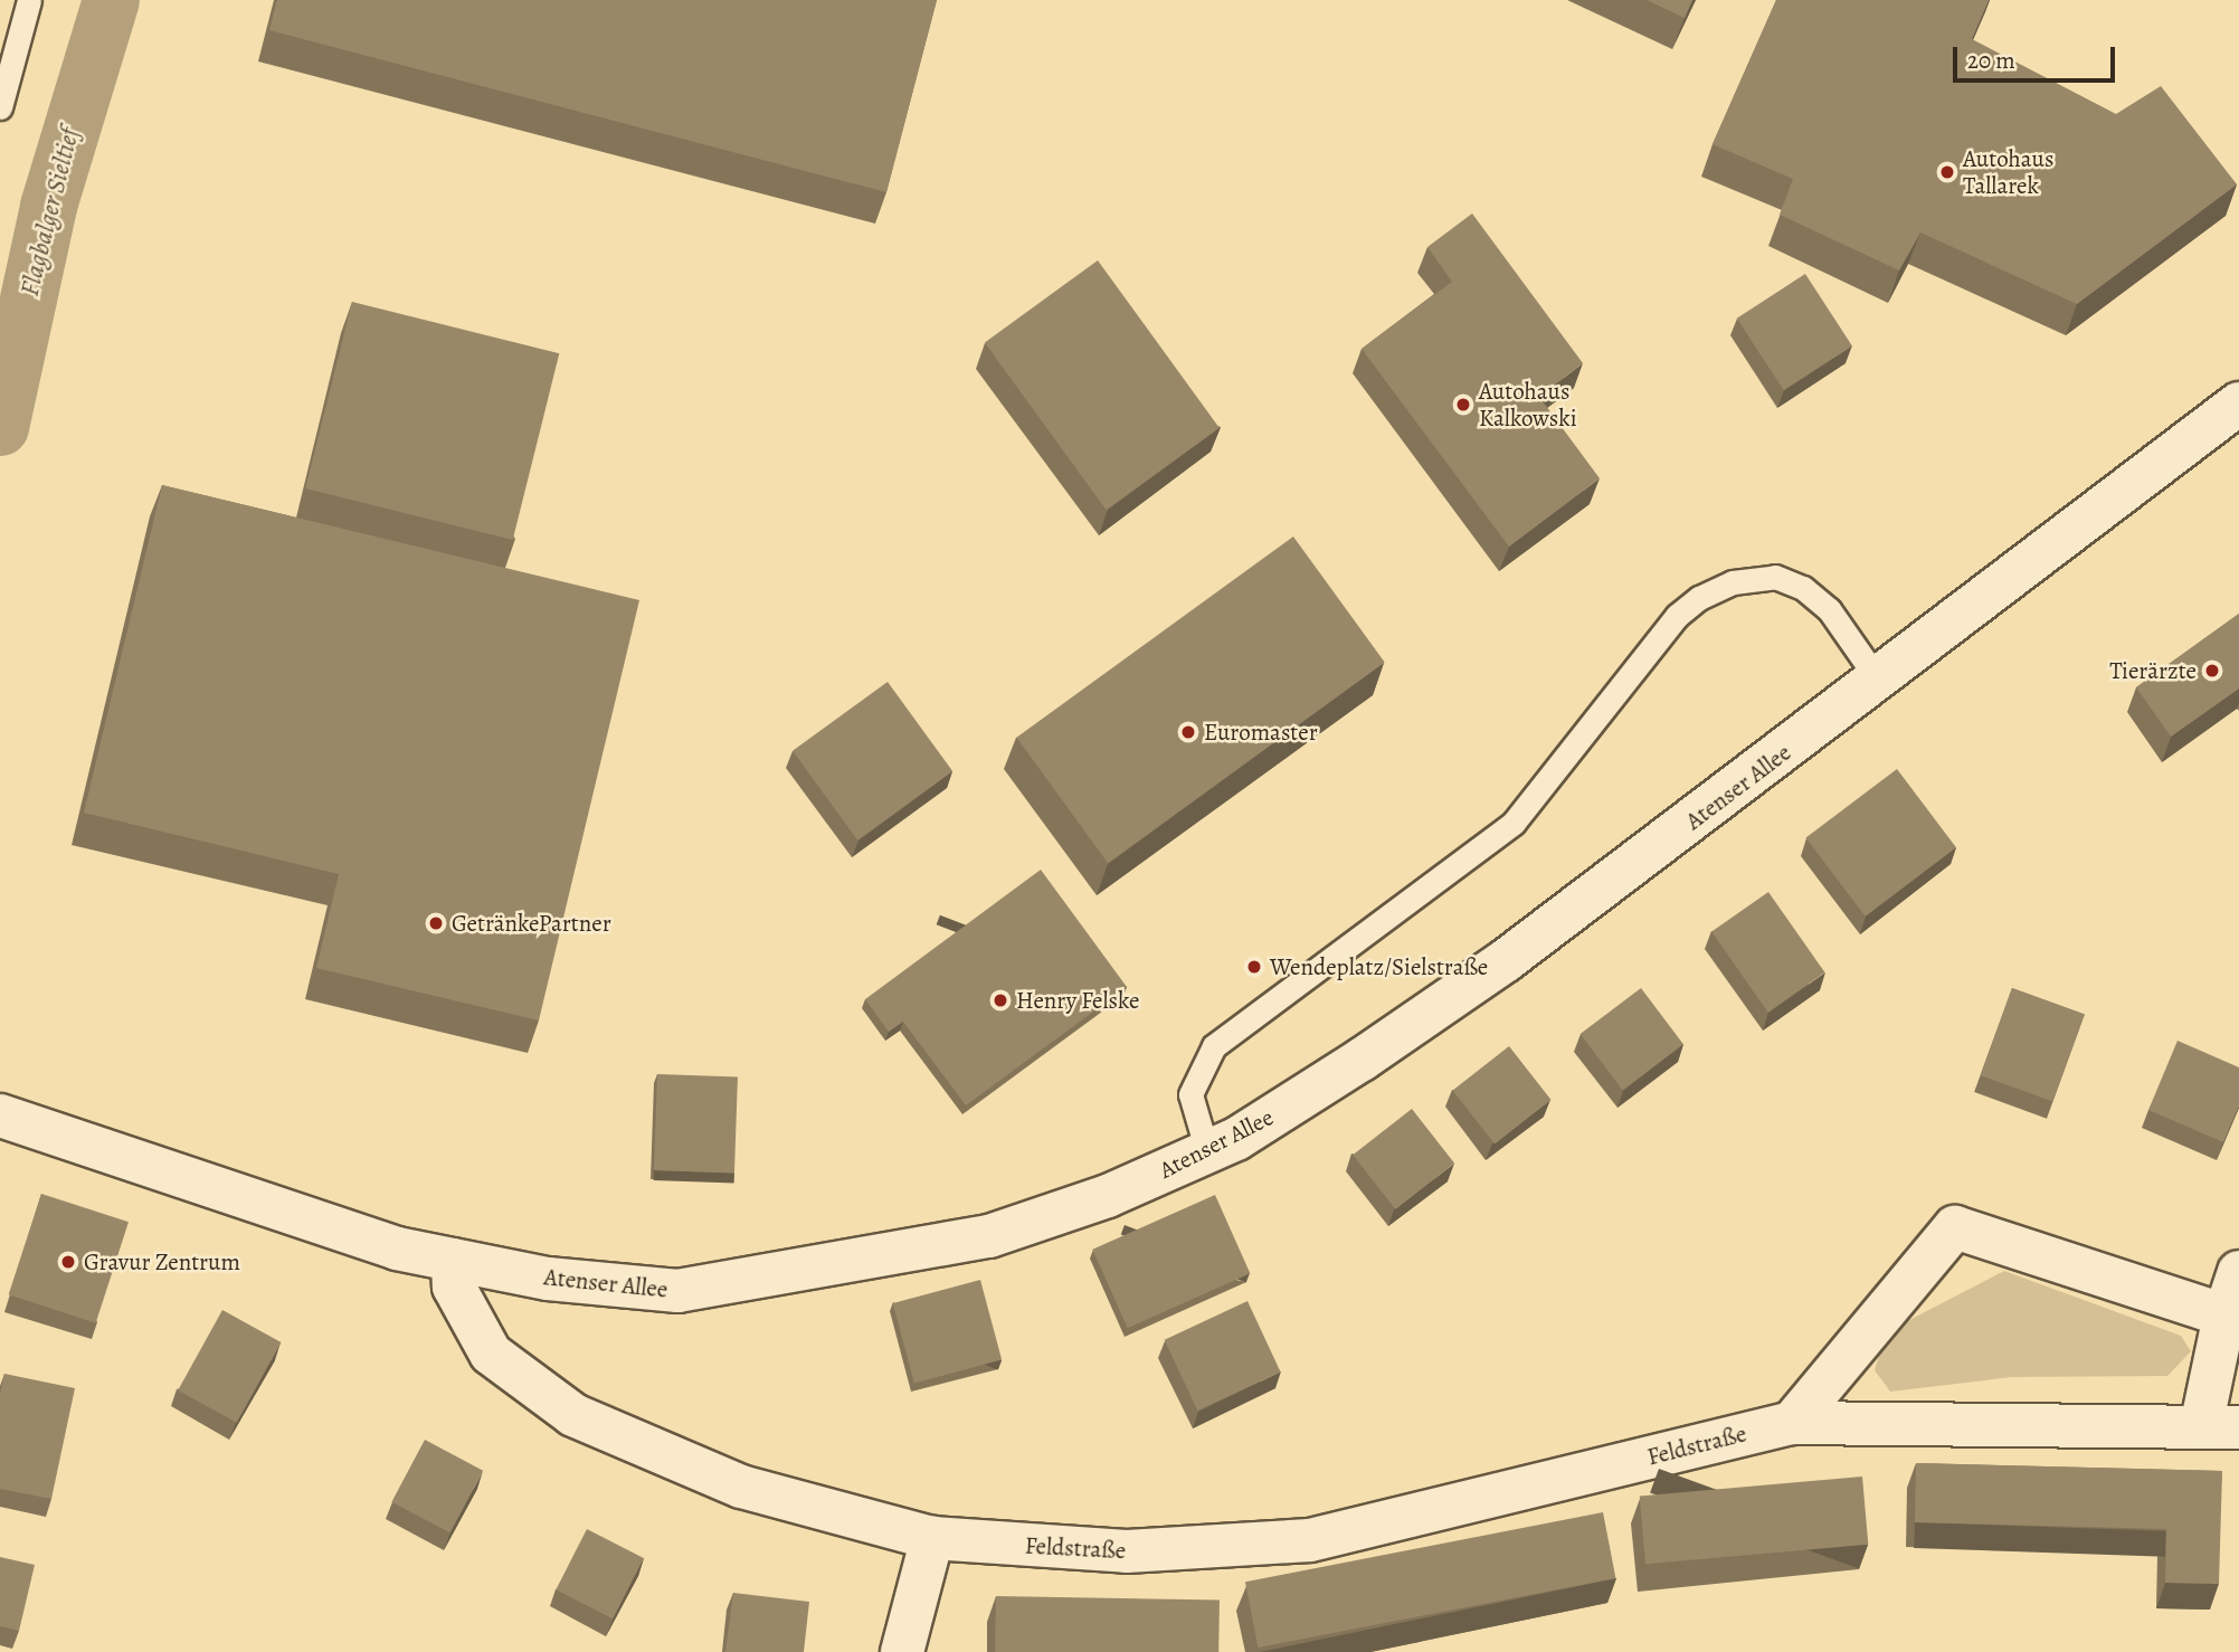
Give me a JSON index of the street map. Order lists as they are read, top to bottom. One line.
{"streets":{"street":["Atenser Allee","Feldstraße"]},"crossings":[["Atenser Allee","Feldstraße"]],"water":["Flagbalger Sieltief"],"places":["Autohaus Tallarek","Autohaus Kalkowski","Tierärzte","Euromaster","GetränkePartner","Wendeplatz/Sielstraße","Henry Felske","Gravur Zentrum"],"scale_bar":"20 m"}
